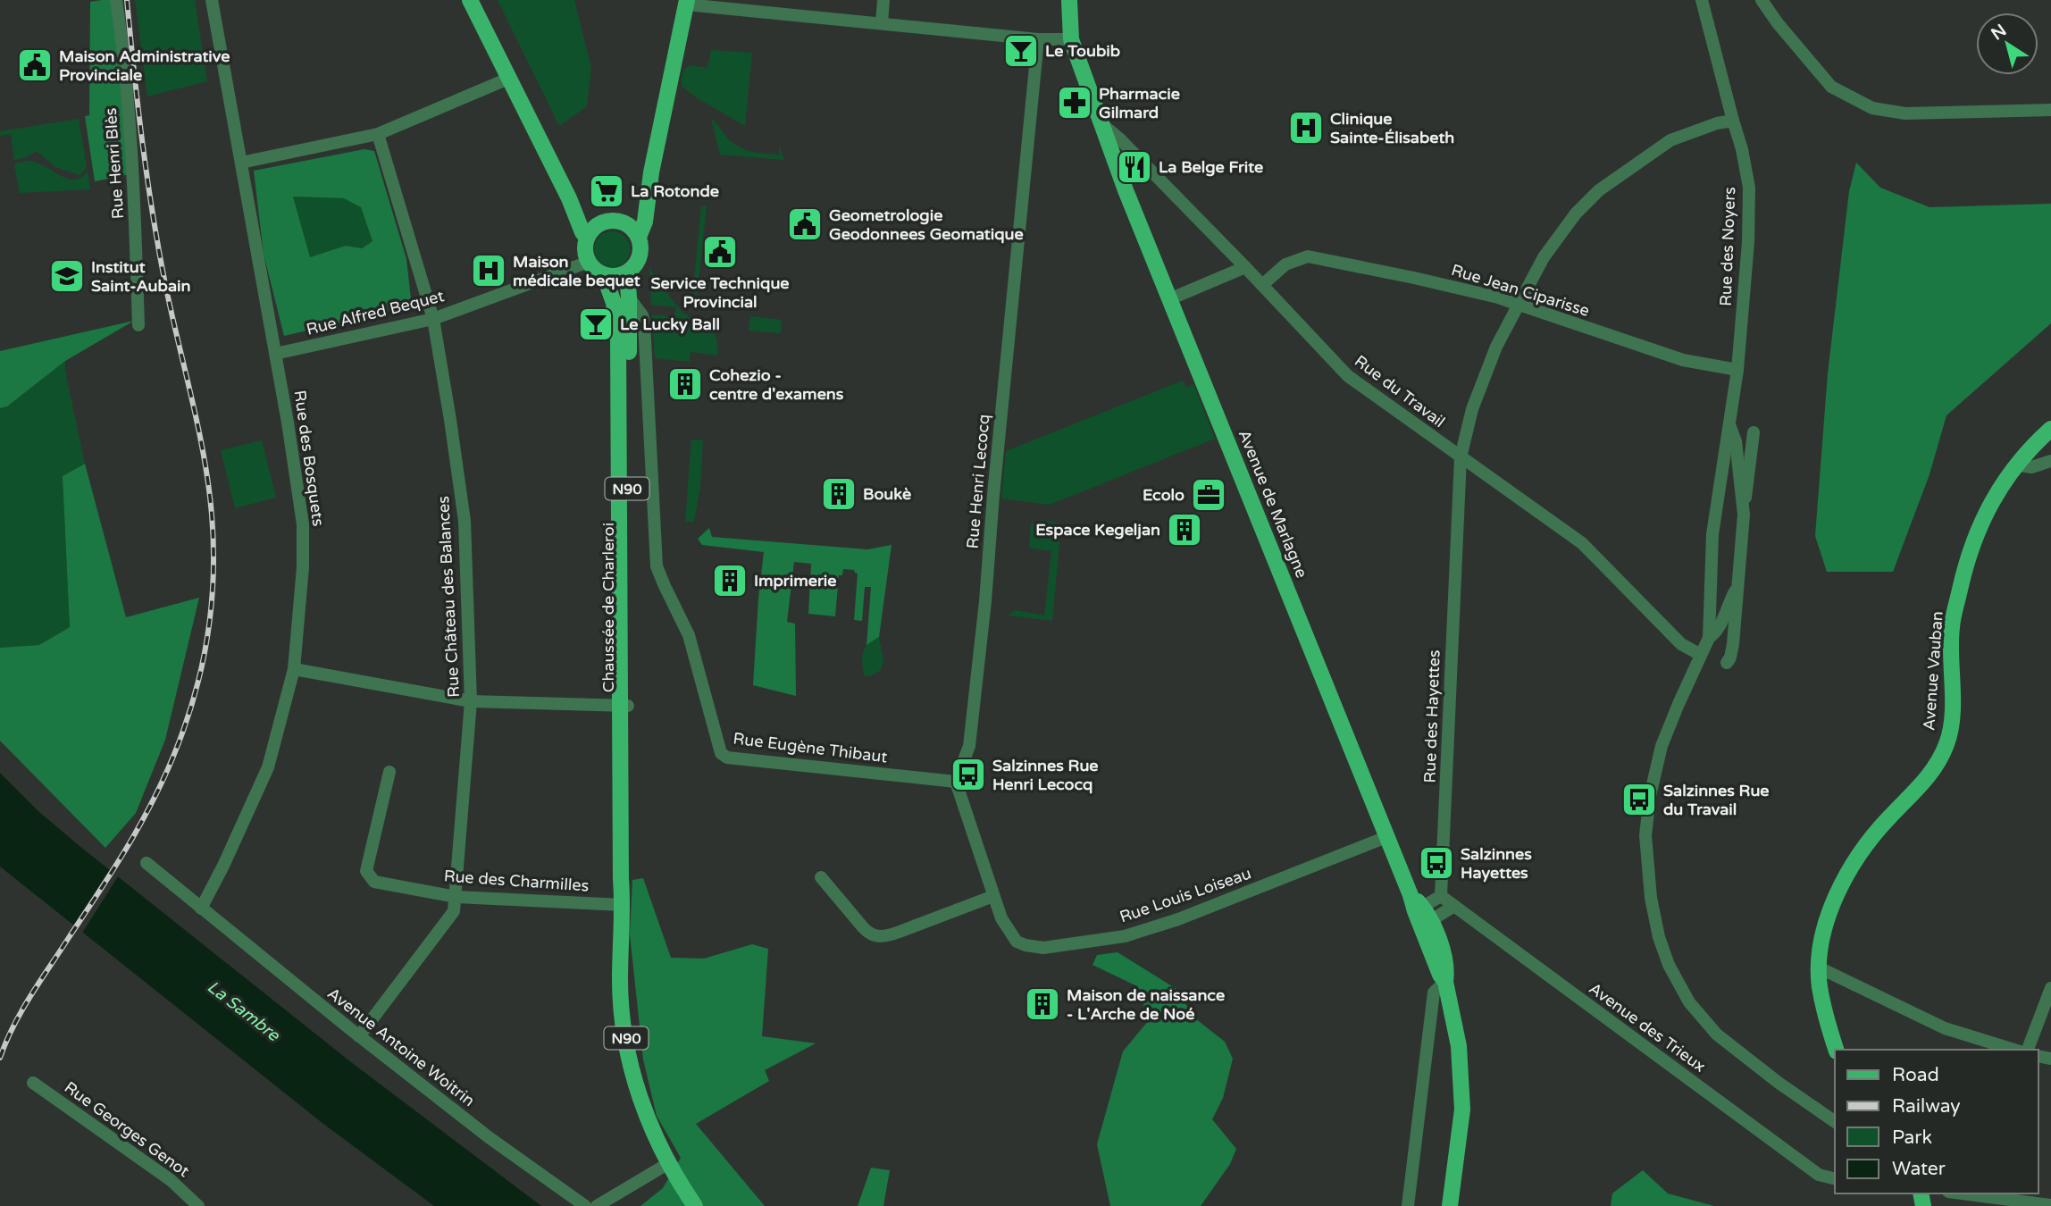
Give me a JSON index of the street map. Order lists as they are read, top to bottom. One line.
{"streets":{"main road":["N90","Avenue de Marlagne","Chaussée de Charleroi","Avenue Vauban"],"street":["Rue Henri Blès","Rue des Noyers","Rue Jean Ciparisse","Rue Alfred Bequet","Rue du Travail","Rue des Bosquets","Rue Henri Lecocq","Rue Château des Balances","Rue des Hayettes","Rue Eugène Thibaut","Rue des Charmilles","Rue Louis Loiseau","Avenue des Trieux","Avenue Antoine Woitrin","Rue Georges Genot"]},"crossings":[["Rue des Noyers","Rue Jean Ciparisse"],["Rue des Noyers","Rue du Travail"],["Rue des Noyers","Rue des Hayettes"],["Rue Jean Ciparisse","Rue du Travail"],["Rue Jean Ciparisse","Rue des Hayettes"],["Rue Alfred Bequet","Rue des Bosquets"],["Rue Alfred Bequet","N90"],["Rue Alfred Bequet","Rue Château des Balances"],["Rue Alfred Bequet","Chaussée de Charleroi"],["Rue du Travail","Avenue de Marlagne"],["Rue du Travail","Rue des Hayettes"],["Rue des Bosquets","Avenue Antoine Woitrin"],["Rue Henri Lecocq","Rue Eugène Thibaut"],["N90","Chaussée de Charleroi"],["Avenue de Marlagne","Rue Louis Loiseau"],["Rue Château des Balances","Rue des Charmilles"],["Rue Château des Balances","Avenue Antoine Woitrin"],["Chaussée de Charleroi","Rue Eugène Thibaut"],["Chaussée de Charleroi","Rue des Charmilles"],["Rue des Hayettes","Avenue des Trieux"]],"water":["La Sambre"],"places":{"bar":["Le Toubib","Le Lucky Ball"],"public building":["Maison Administrative Provinciale","Geometrologie Geodonnees Geomatique","Service Technique Provincial"],"pharmacy":["Pharmacie Gilmard"],"hospital":["Clinique Sainte-Élisabeth","Maison médicale bequet"],"restaurant":["La Belge Frite"],"supermarket":["La Rotonde"],"school or university":["Institut Saint-Aubain"],"building":["Cohezio - centre d'examens","Boukè","Espace Kegeljan","Imprimerie","Maison de naissance - L'Arche de Noé"],"office":["Ecolo"],"bus stop":["Salzinnes Rue Henri Lecocq","Salzinnes Rue du Travail","Salzinnes Hayettes"]},"legend":["Road","Railway","Park","Water"],"north":"top left"}
